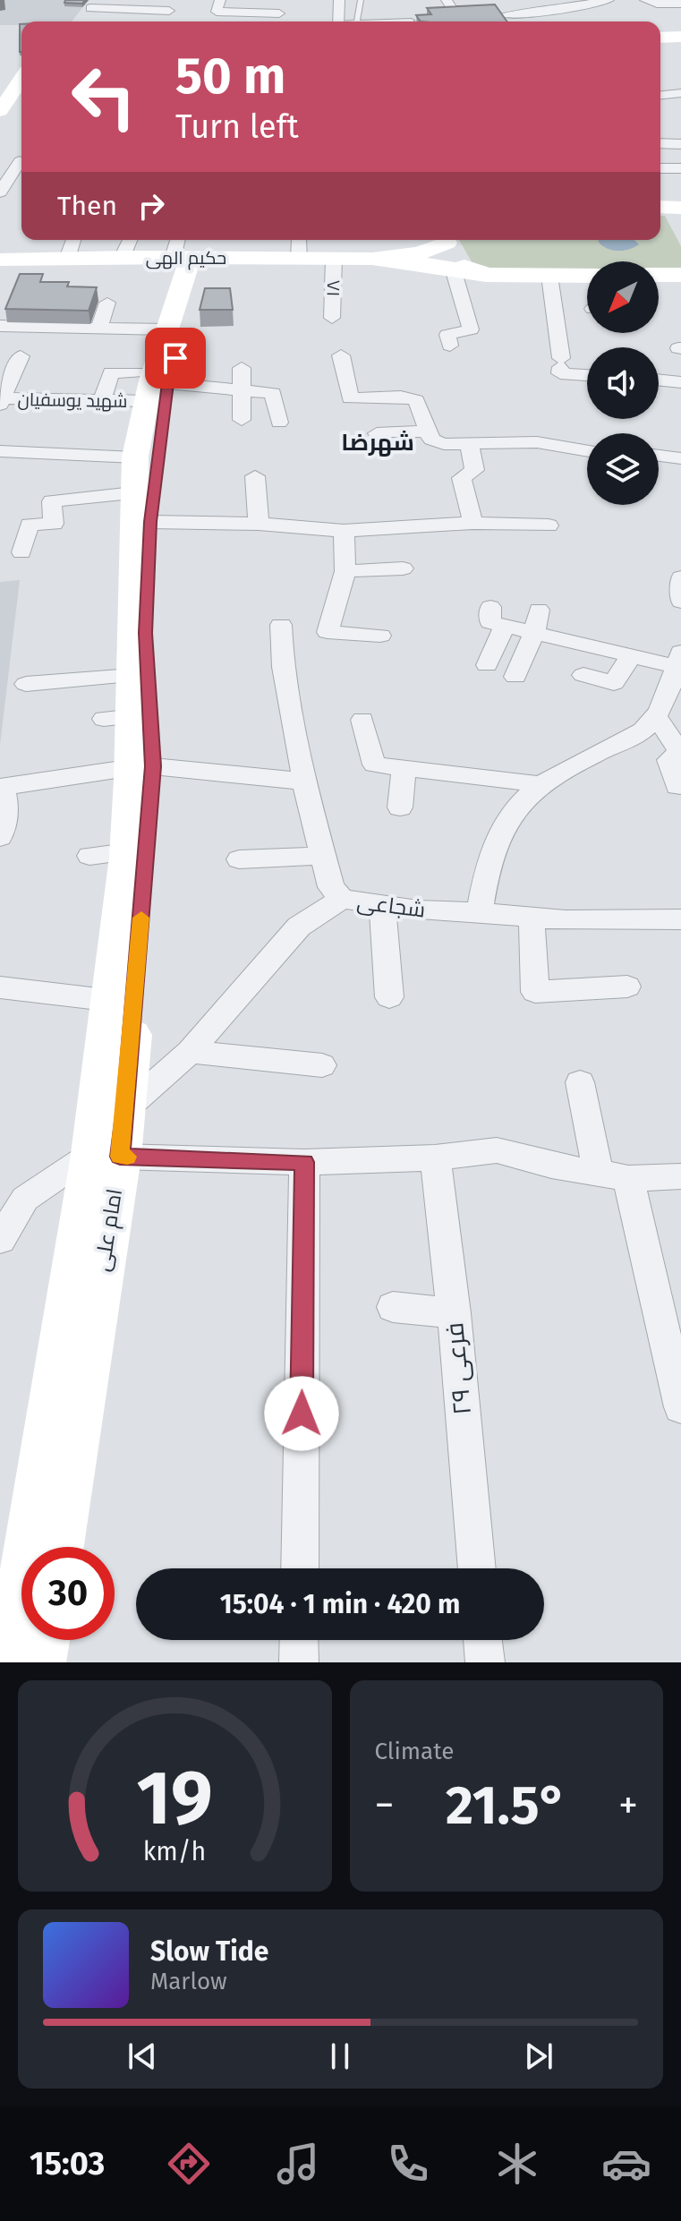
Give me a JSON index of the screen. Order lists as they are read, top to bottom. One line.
{"streets":{"main road":["حکیم الهی","امام علی"],"street":["۱۸","شهید یوسفیان","شجاعی","فرعی ۲۹"]},"crossings":[["حکیم الهی","۱۸"],["حکیم الهی","امام علی"],["شهید یوسفیان","امام علی"]],"districts":["شهرضا"],"north":"bottom left","page":{"turn":["50 m","Turn left"],"then":"Then","limit":"30","trip":"15:04 · 1 min · 420 m","tile":"Climate","heat":["−","21.5°","+"],"song":["Slow Tide","Marlow"],"tabs":"15:03","gauge":["19","km/h"]}}
